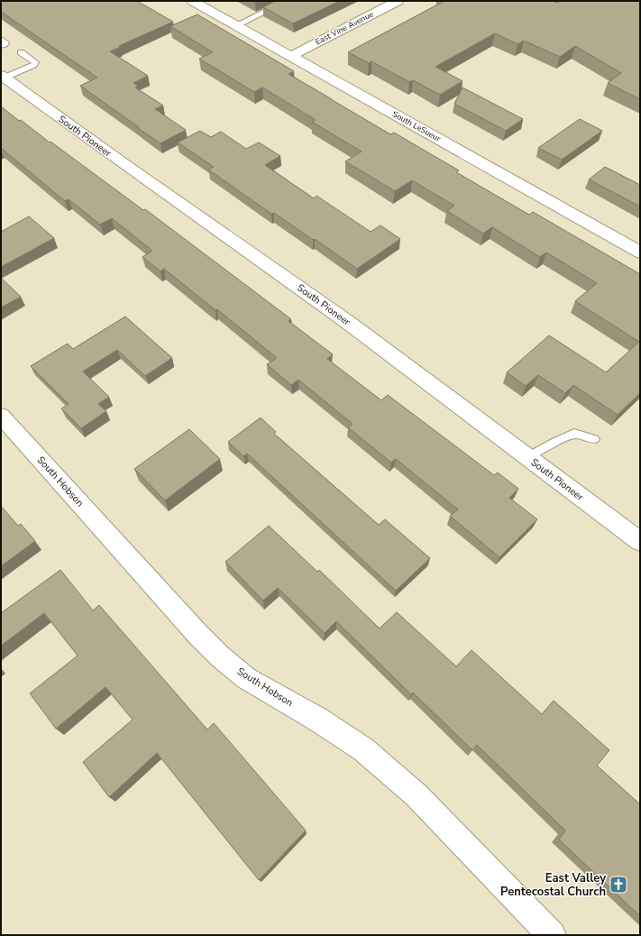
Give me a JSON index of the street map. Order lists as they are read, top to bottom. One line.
{"streets":{"street":["East Vine Avenue","South LeSueur","South Pioneer","South Hobson"]},"crossings":[["East Vine Avenue","South LeSueur"]],"places":{"church":["East Valley Pentecostal Church"]}}
